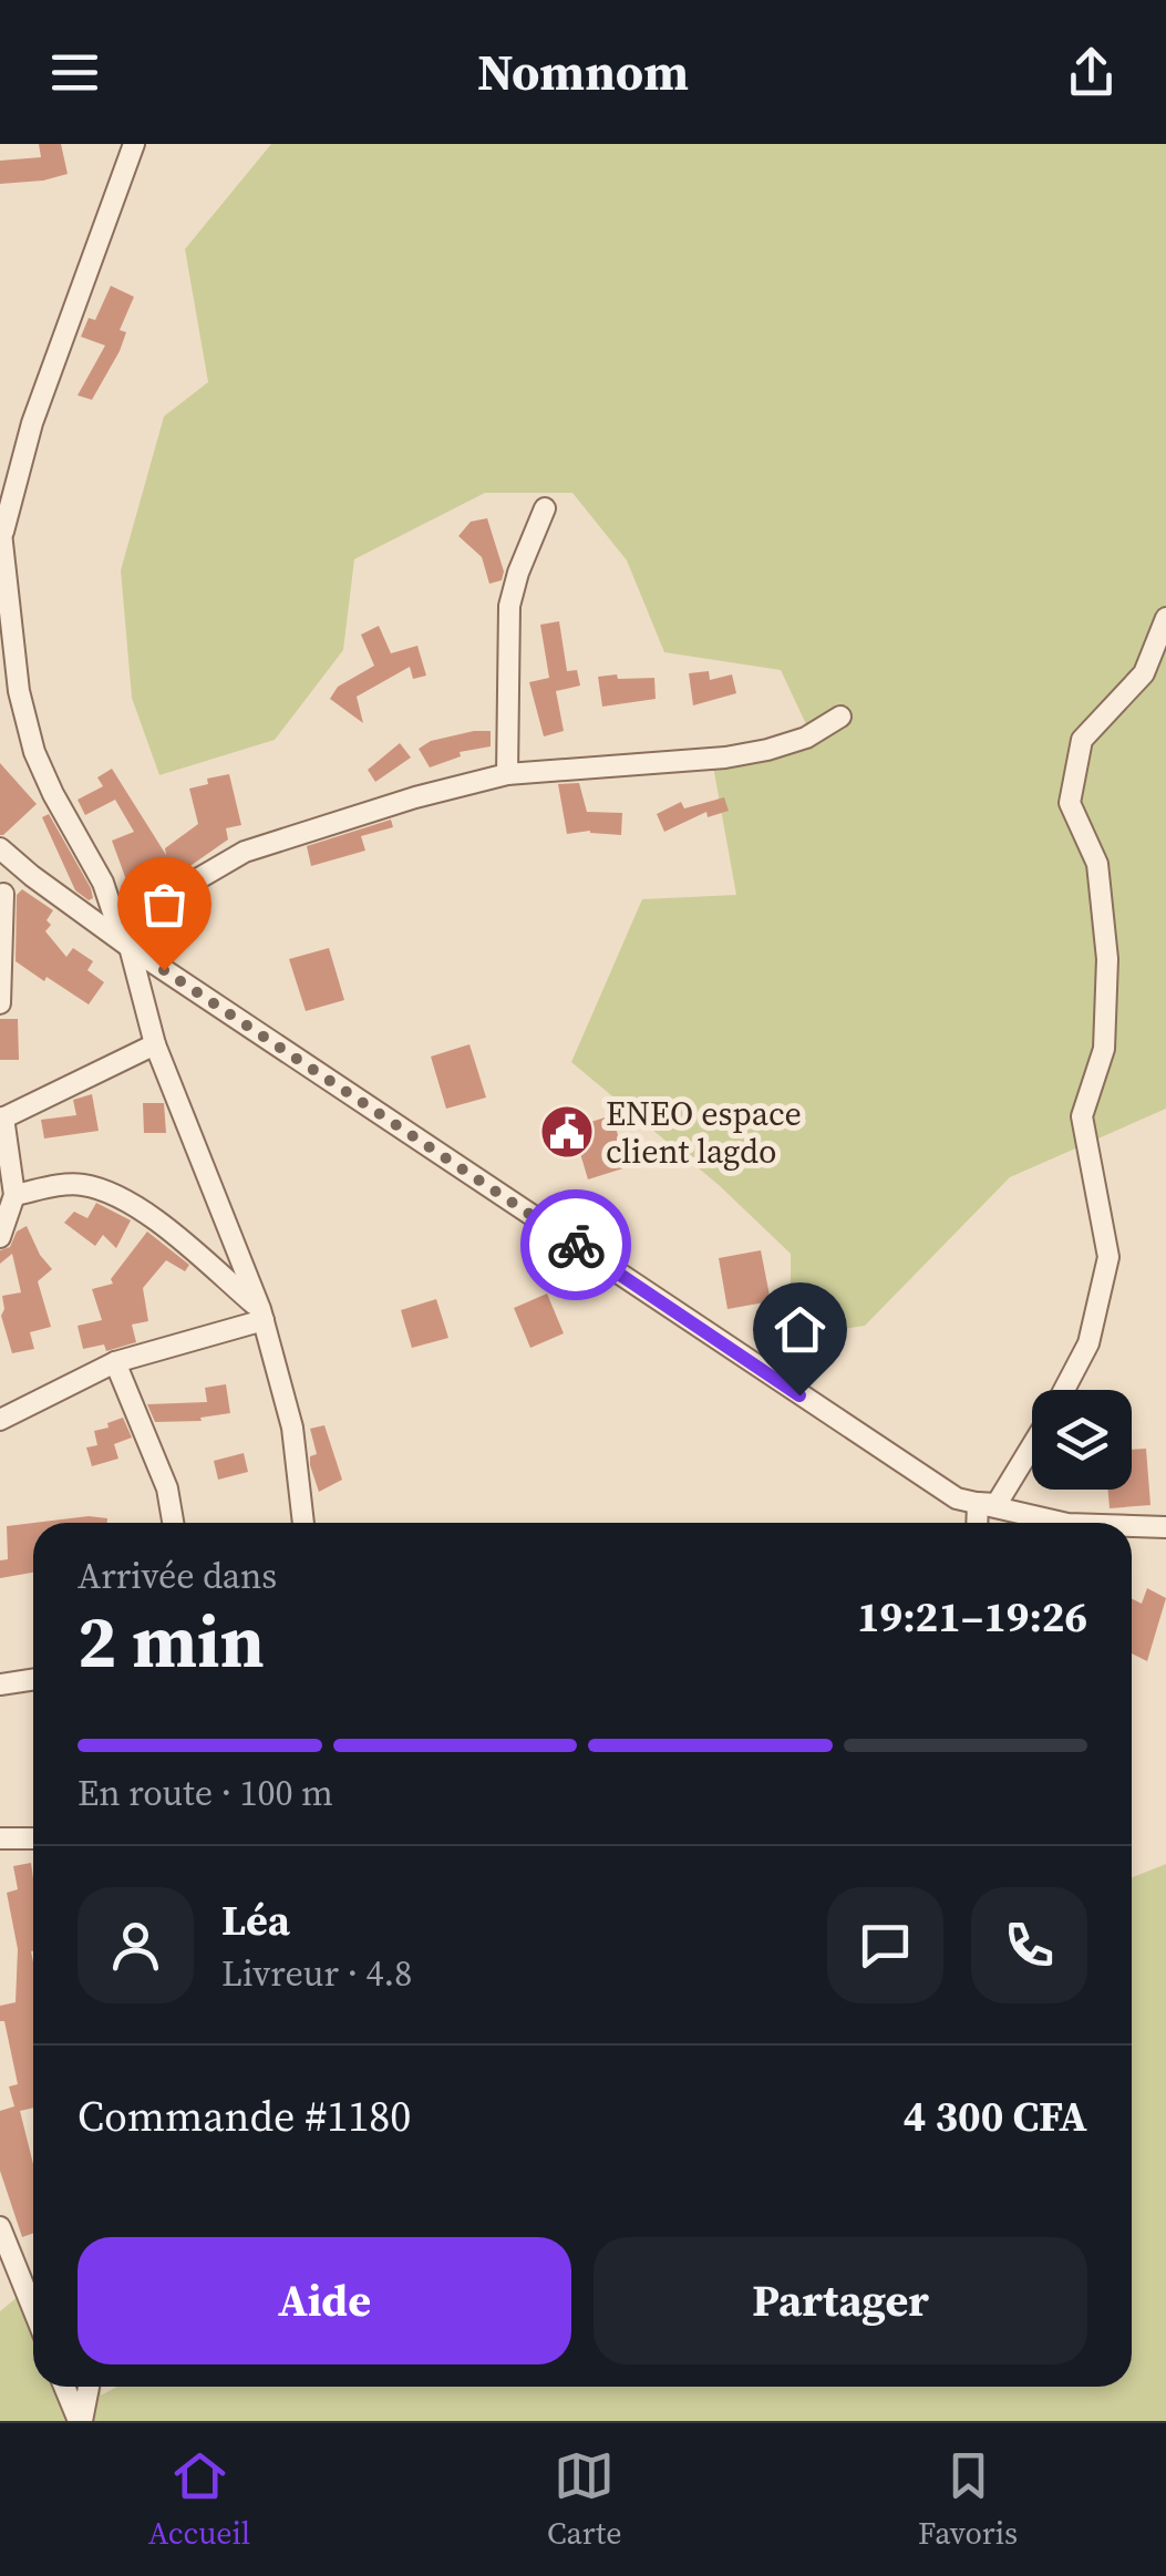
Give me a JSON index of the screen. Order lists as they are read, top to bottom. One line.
{"places":{"public building":["ENEO espace client lagdo"]},"page":{"header":"Nomnom","heading":["2 min","Arrivée dans","19:21–19:26"],"panel":["Léa","Livreur · 4.8","Commande #1180","4 300 CFA"],"bar":"En route · 100 m","buttons":["Aide","Partager"],"tabs":["Accueil","Carte","Favoris"]}}
